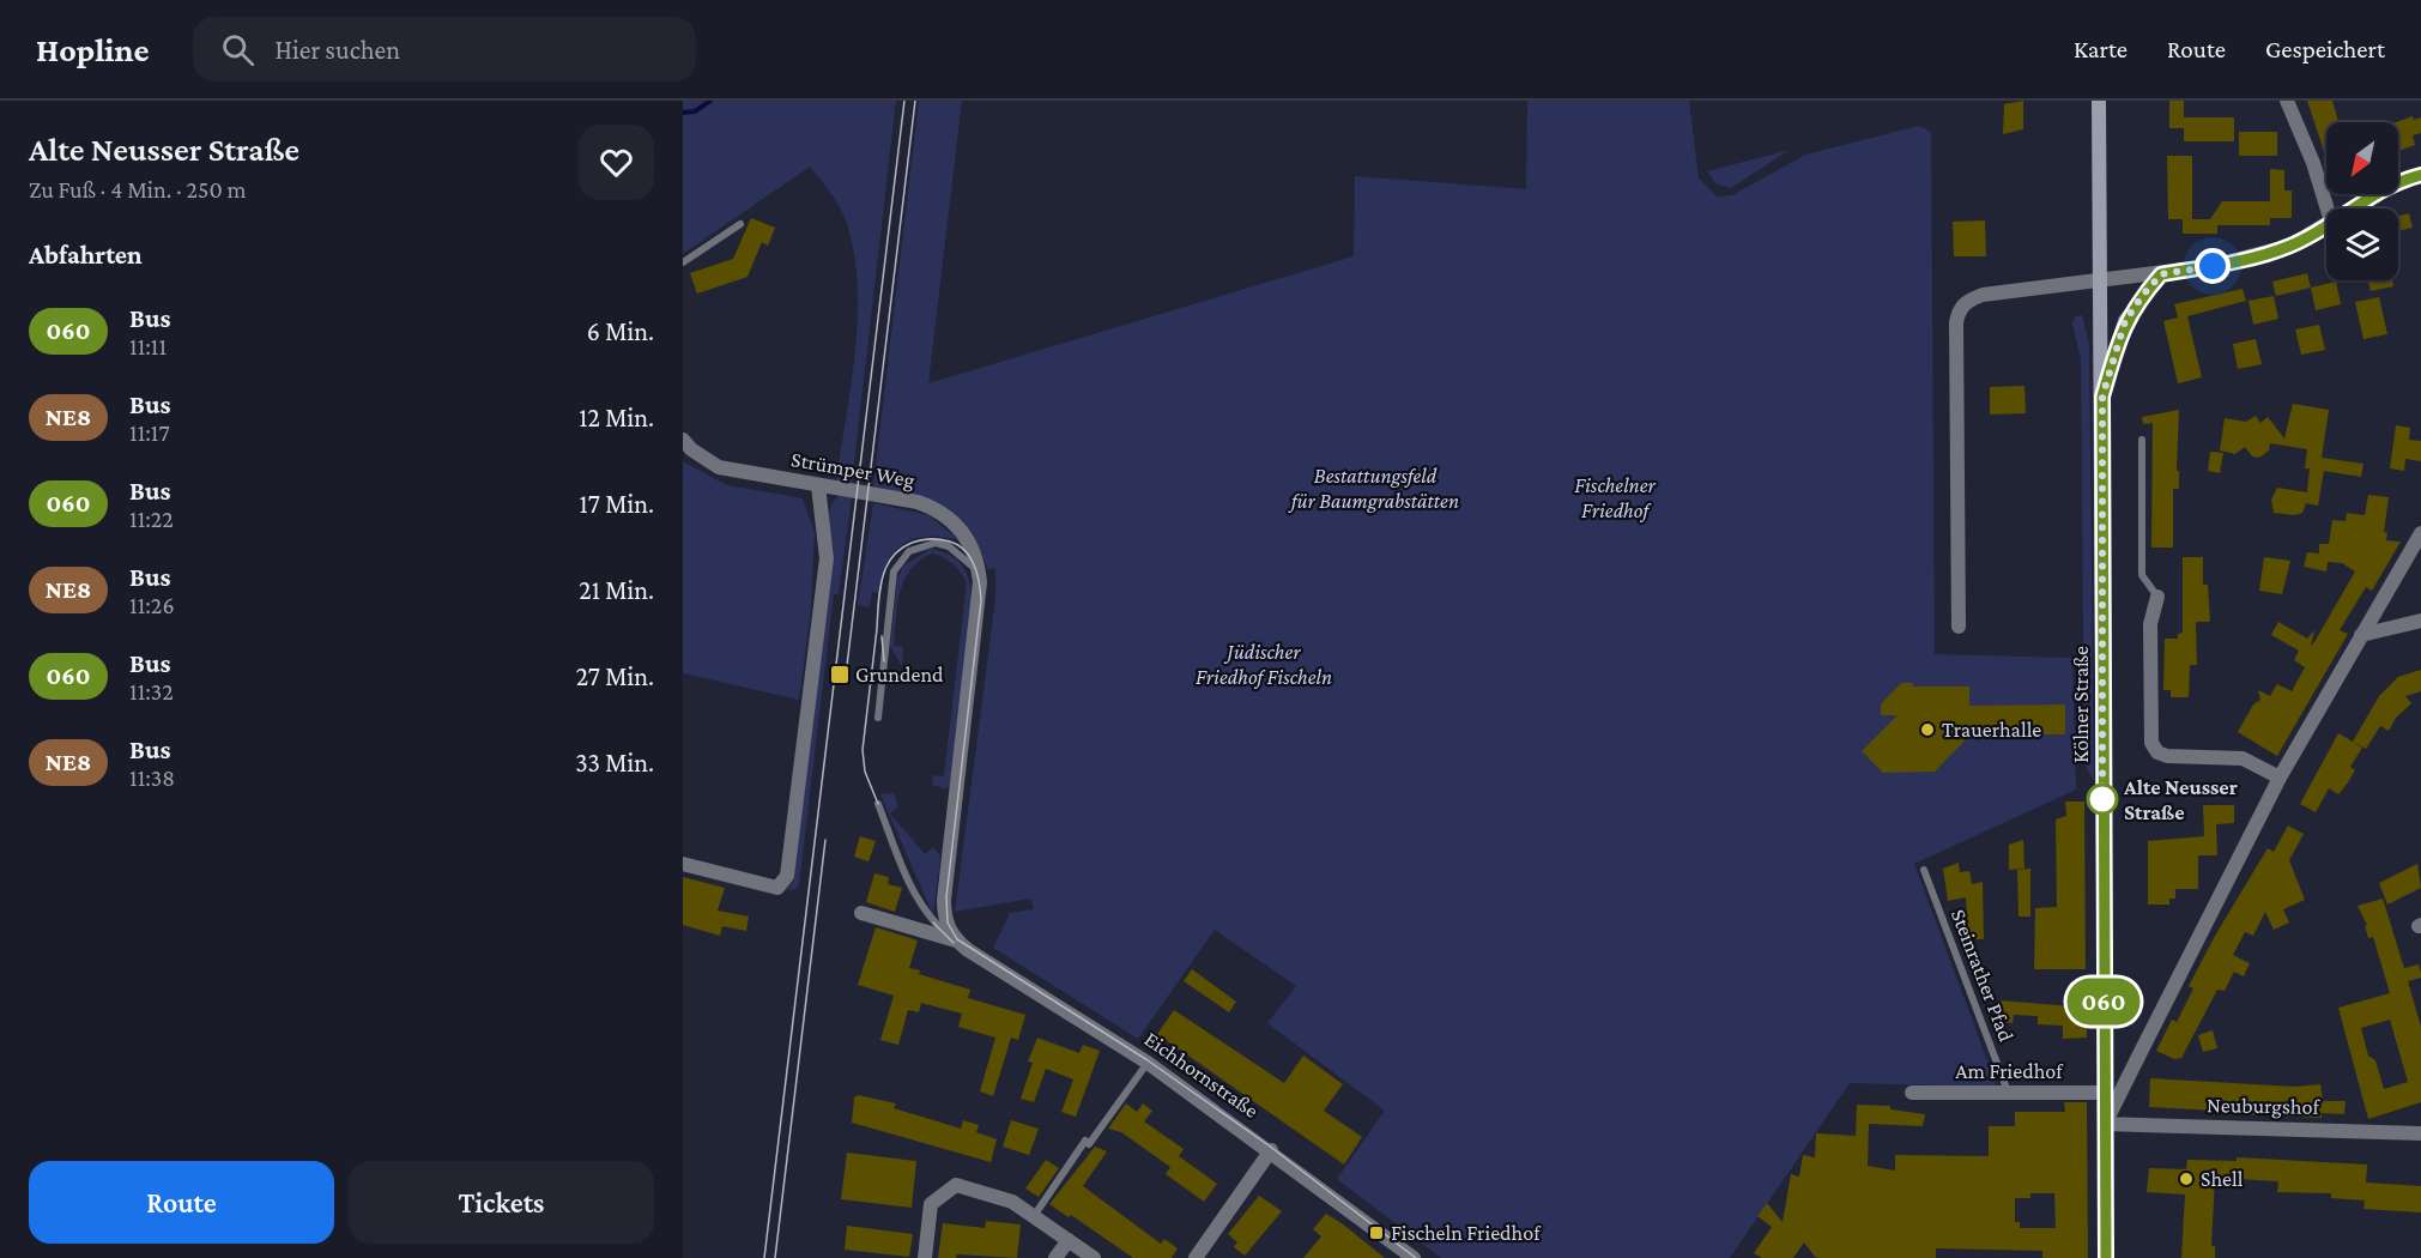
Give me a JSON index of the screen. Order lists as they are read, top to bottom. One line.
{"streets":{"main road":["Kölner Straße"],"street":["Strümper Weg","Am Friedhof","Eichhornstraße","Neuburgshof"],"lane":["Steinrather Pfad"]},"crossings":[["Kölner Straße","Am Friedhof"],["Kölner Straße","Neuburgshof"],["Steinrather Pfad","Am Friedhof"]],"parks":["Bestattungsfeld für Baumgrabstätten","Fischelner Friedhof","Jüdischer Friedhof Fischeln"],"places":{"transit":["Grundend","Fischeln Friedhof"],"other":["Trauerhalle","Alte Neusser Straße","Shell"]},"lines":["bus line 060"],"north":"bottom left","page":{"header":"Hopline","search":"Hier suchen","nav":["Karte","Route","Gespeichert"],"heading":[["Alte Neusser Straße","Zu Fuß · 4 Min. · 250 m"],"Abfahrten"],"on_map":"060","list":[{"mark":"060","name":"Bus","note":"11:11","value":"6 Min."},{"mark":"NE8","name":"Bus","note":"11:17","value":"12 Min."},{"mark":"060","name":"Bus","note":"11:22","value":"17 Min."},{"mark":"NE8","name":"Bus","note":"11:26","value":"21 Min."},{"mark":"060","name":"Bus","note":"11:32","value":"27 Min."},{"mark":"NE8","name":"Bus","note":"11:38","value":"33 Min."}],"buttons":["Route","Tickets"]}}
